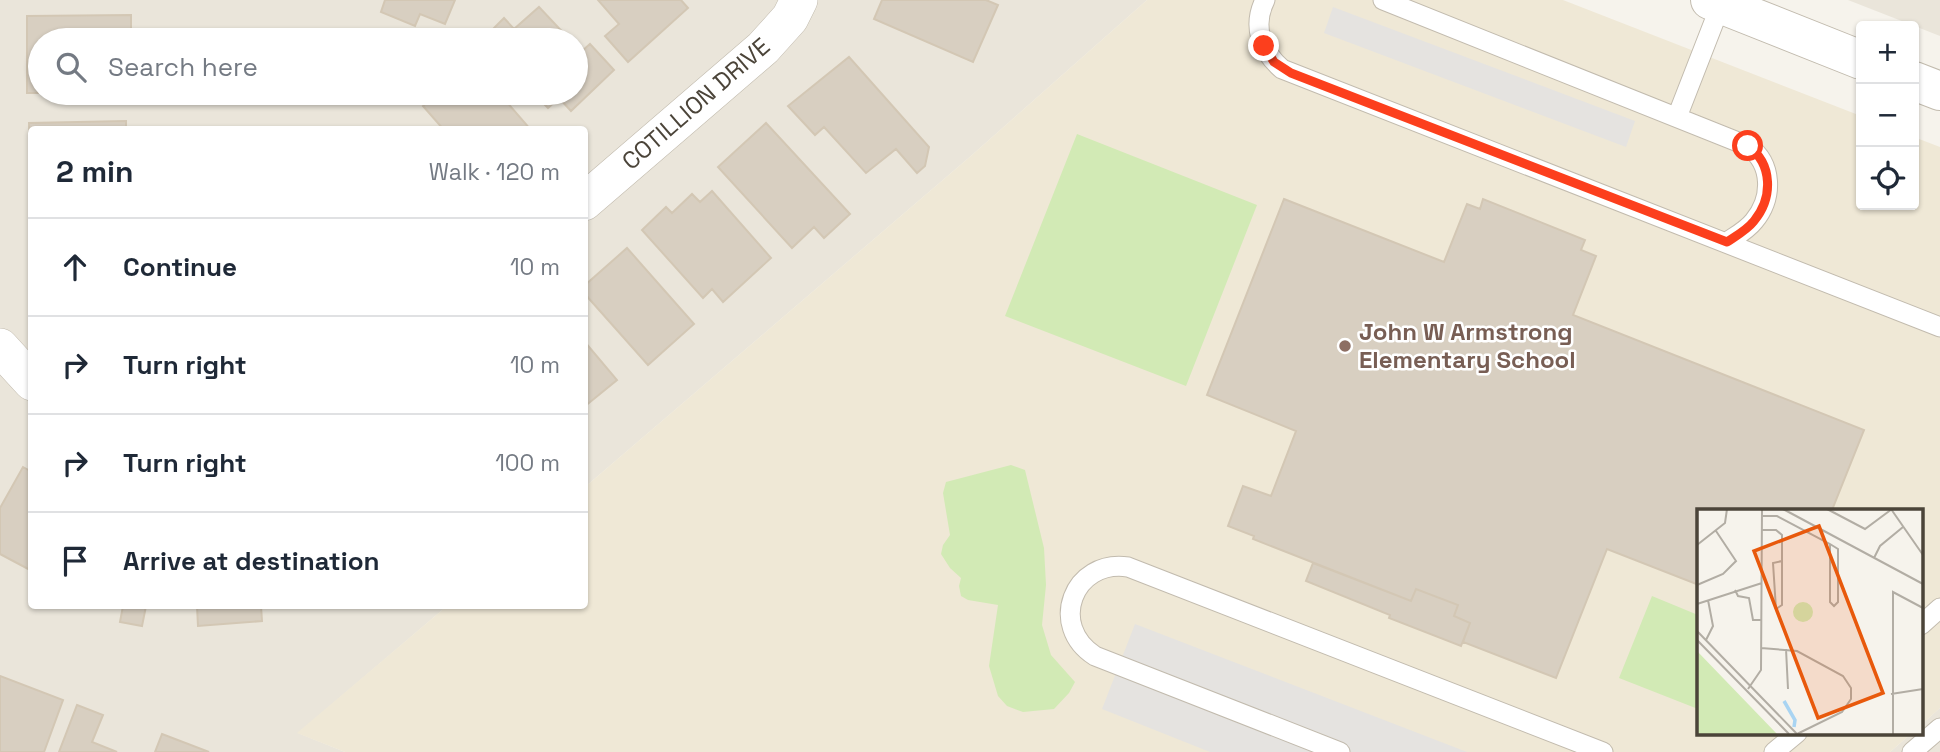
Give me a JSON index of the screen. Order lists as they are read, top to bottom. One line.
{"streets":{"street":["COTILLION DRIVE"]},"places":["John W Armstrong Elementary School"],"page":{"map_buttons":["+","−"],"search":"Search here","heading":["2 min","Walk · 120 m"],"list":[["Continue","10 m"],["Turn right","10 m"],["Turn right","100 m"],"Arrive at destination"]}}
